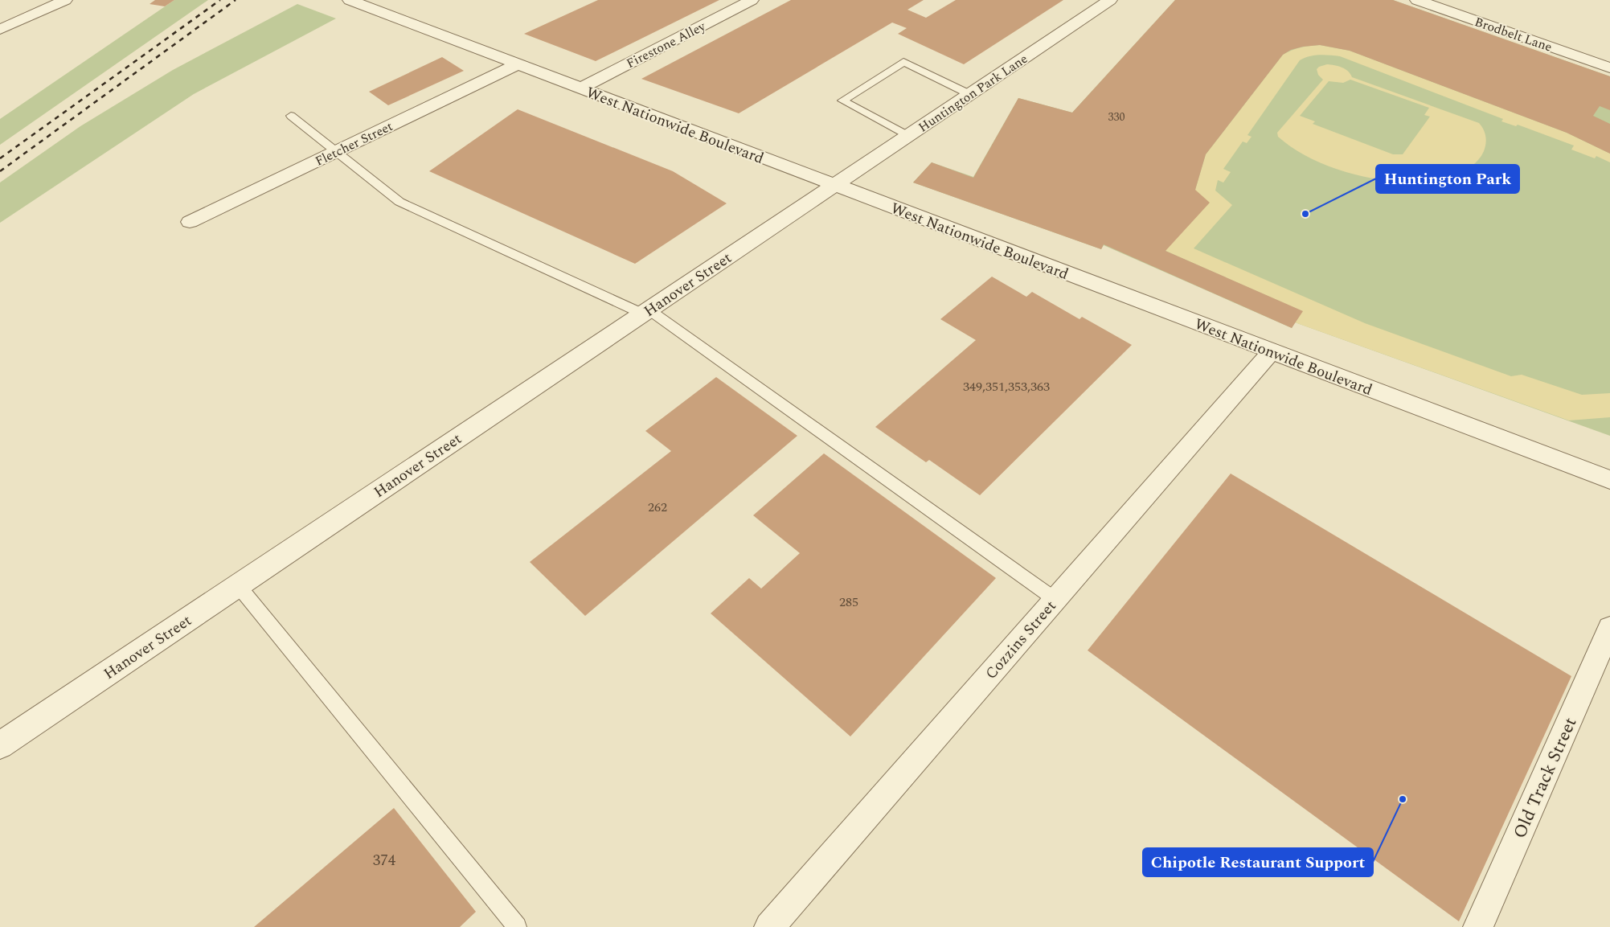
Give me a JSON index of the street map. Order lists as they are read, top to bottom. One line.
{"streets":{"street":["Brodbelt Lane","Firestone Alley","Huntington Park Lane","West Nationwide Boulevard","Fletcher Street","Hanover Street","Cozzins Street","Old Track Street"]},"crossings":[["Firestone Alley","West Nationwide Boulevard"],["Huntington Park Lane","West Nationwide Boulevard"],["Huntington Park Lane","Hanover Street"],["West Nationwide Boulevard","Fletcher Street"],["West Nationwide Boulevard","Hanover Street"],["West Nationwide Boulevard","Cozzins Street"]],"places":["Huntington Park","Chipotle Restaurant Support"],"house_numbers":["330","349,351,353,363","262","285","374"]}
